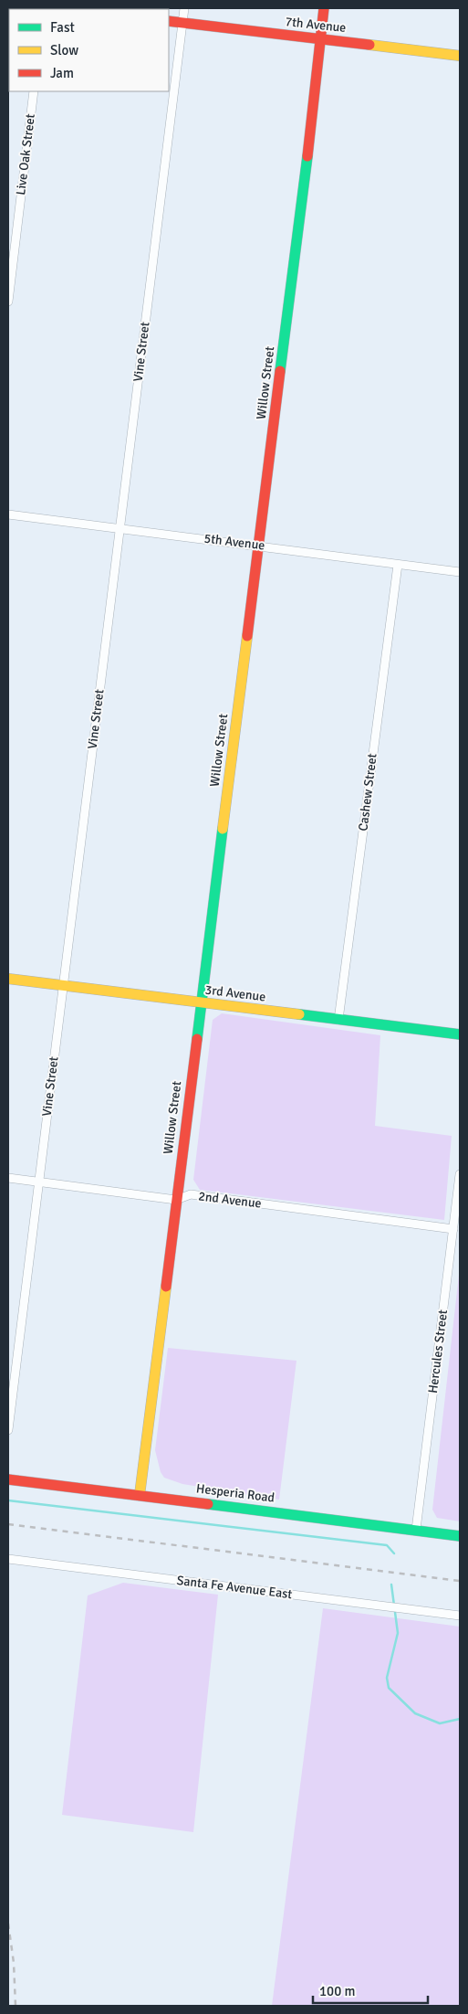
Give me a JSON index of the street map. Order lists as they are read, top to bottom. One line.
{"streets":{"street":["7th Avenue","Live Oak Street","Vine Street","Willow Street","5th Avenue","Cashew Street","3rd Avenue","2nd Avenue","Hercules Street","Hesperia Road","Santa Fe Avenue East"]},"crossings":[["7th Avenue","Vine Street"],["7th Avenue","Willow Street"],["Vine Street","5th Avenue"],["Vine Street","3rd Avenue"],["Vine Street","2nd Avenue"],["Willow Street","5th Avenue"],["Willow Street","3rd Avenue"],["Willow Street","2nd Avenue"],["Willow Street","Hesperia Road"],["5th Avenue","Cashew Street"],["Cashew Street","3rd Avenue"],["2nd Avenue","Hercules Street"],["Hercules Street","Hesperia Road"]],"legend":["Fast","Slow","Jam"],"scale_bar":"100 m"}
